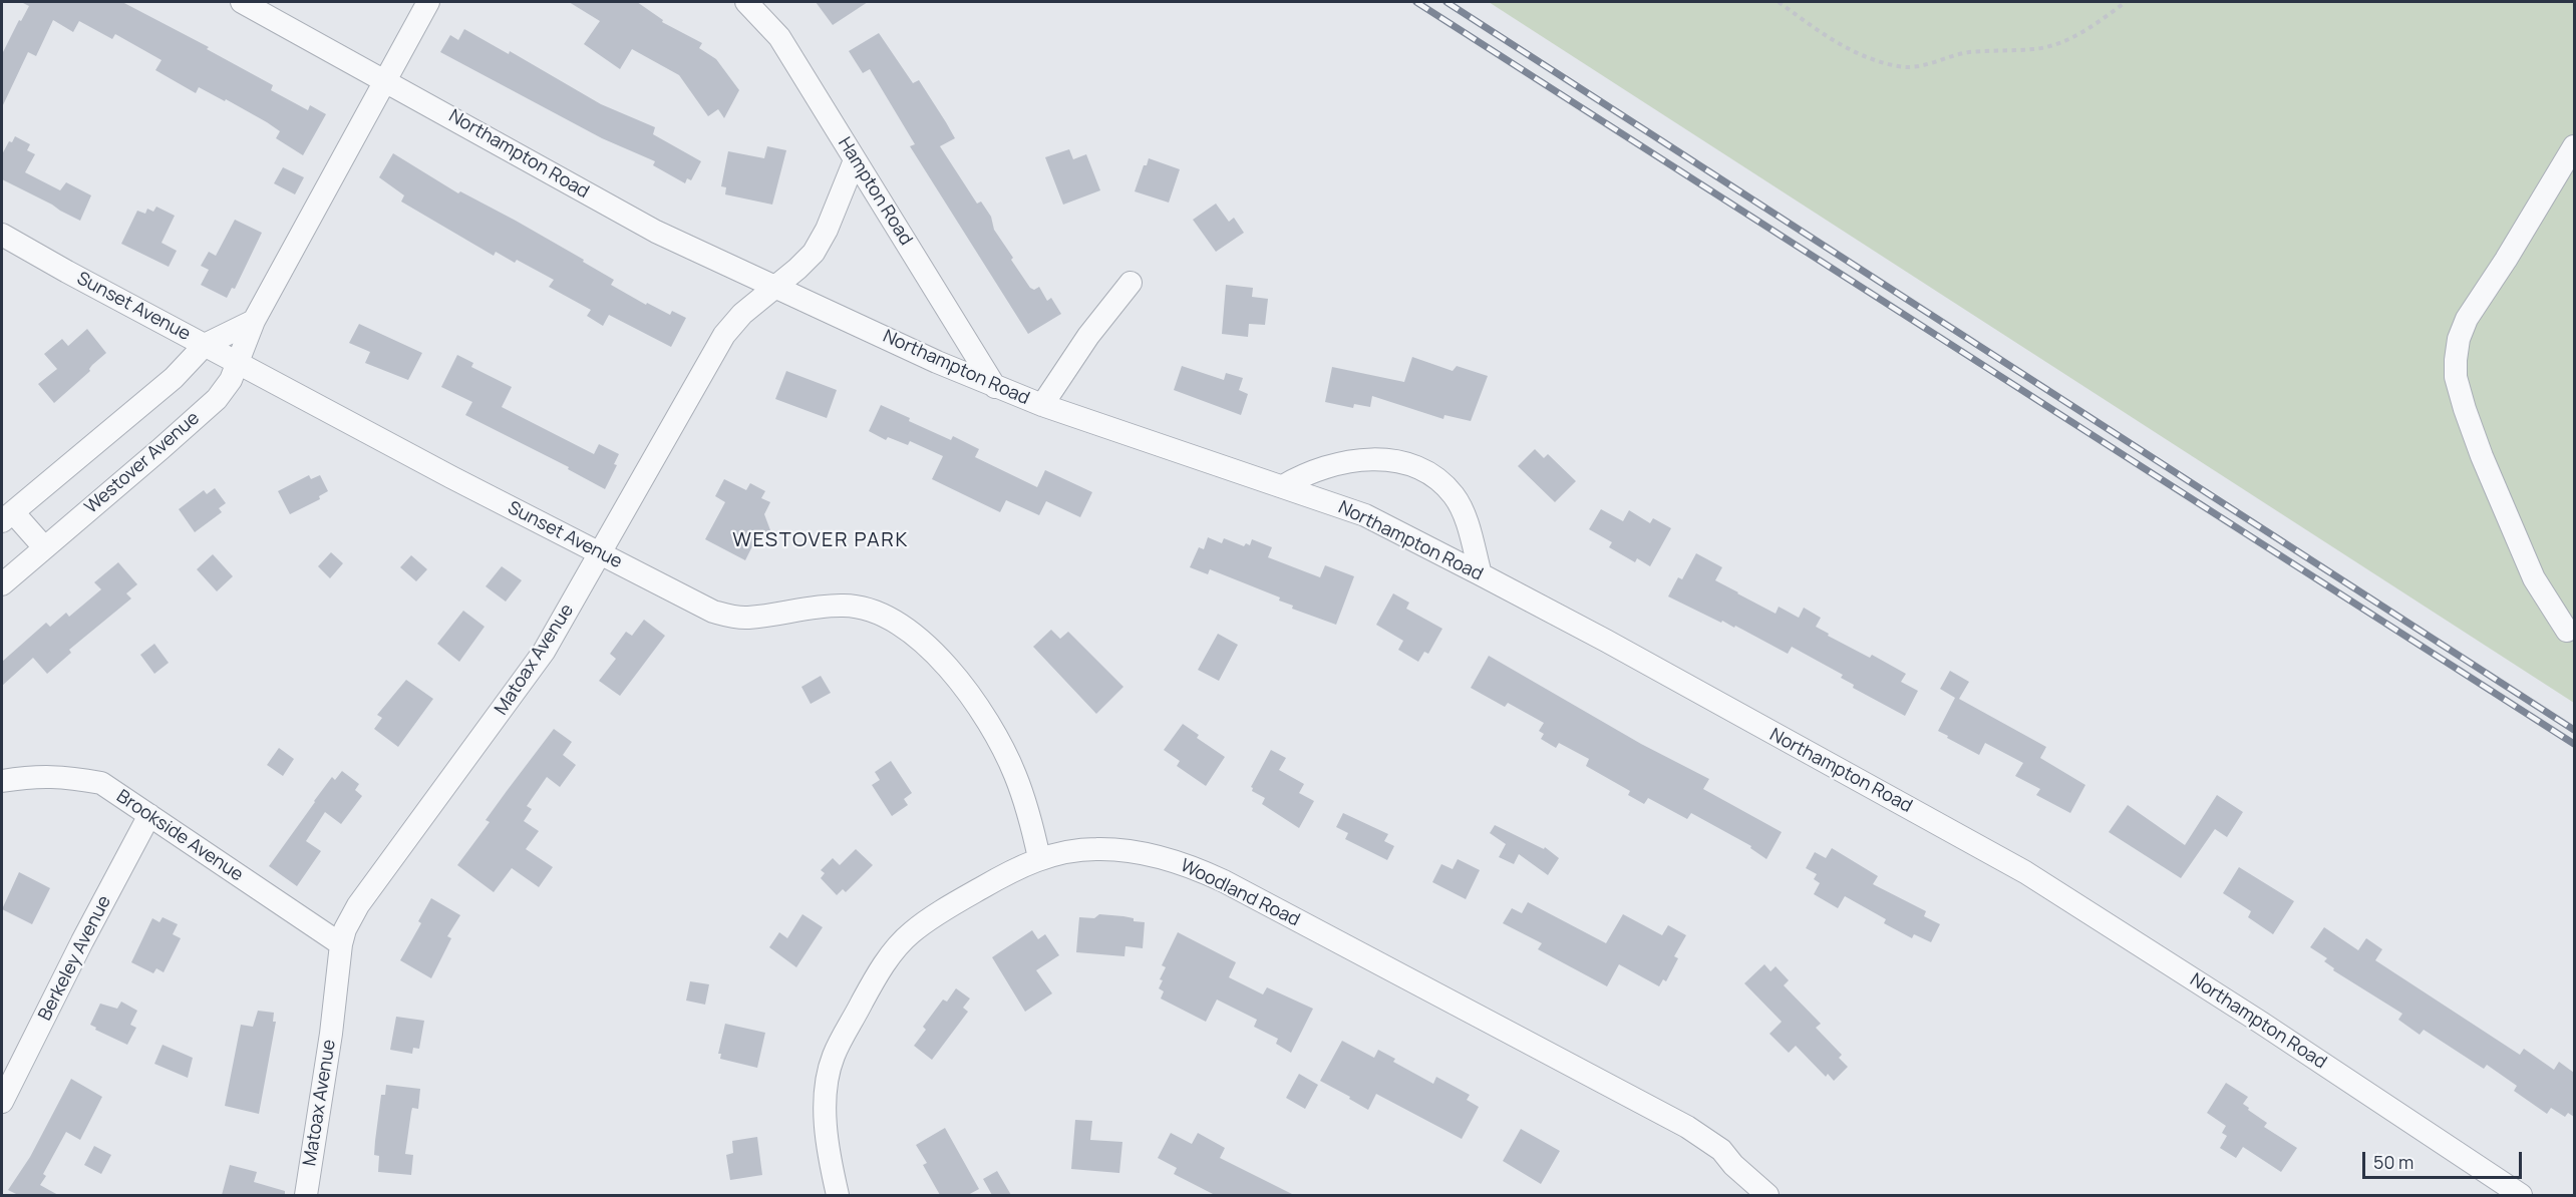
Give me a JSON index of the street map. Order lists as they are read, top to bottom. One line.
{"streets":{"street":["Northampton Road","Hampton Road","Sunset Avenue","Westover Avenue","Matoax Avenue","Brookside Avenue","Woodland Road","Berkeley Avenue"]},"crossings":[["Northampton Road","Hampton Road"],["Northampton Road","Westover Avenue"],["Northampton Road","Matoax Avenue"],["Hampton Road","Matoax Avenue"],["Sunset Avenue","Westover Avenue"],["Sunset Avenue","Matoax Avenue"],["Sunset Avenue","Woodland Road"],["Matoax Avenue","Brookside Avenue"],["Brookside Avenue","Berkeley Avenue"]],"districts":["WESTOVER PARK"],"scale_bar":"50 m"}
